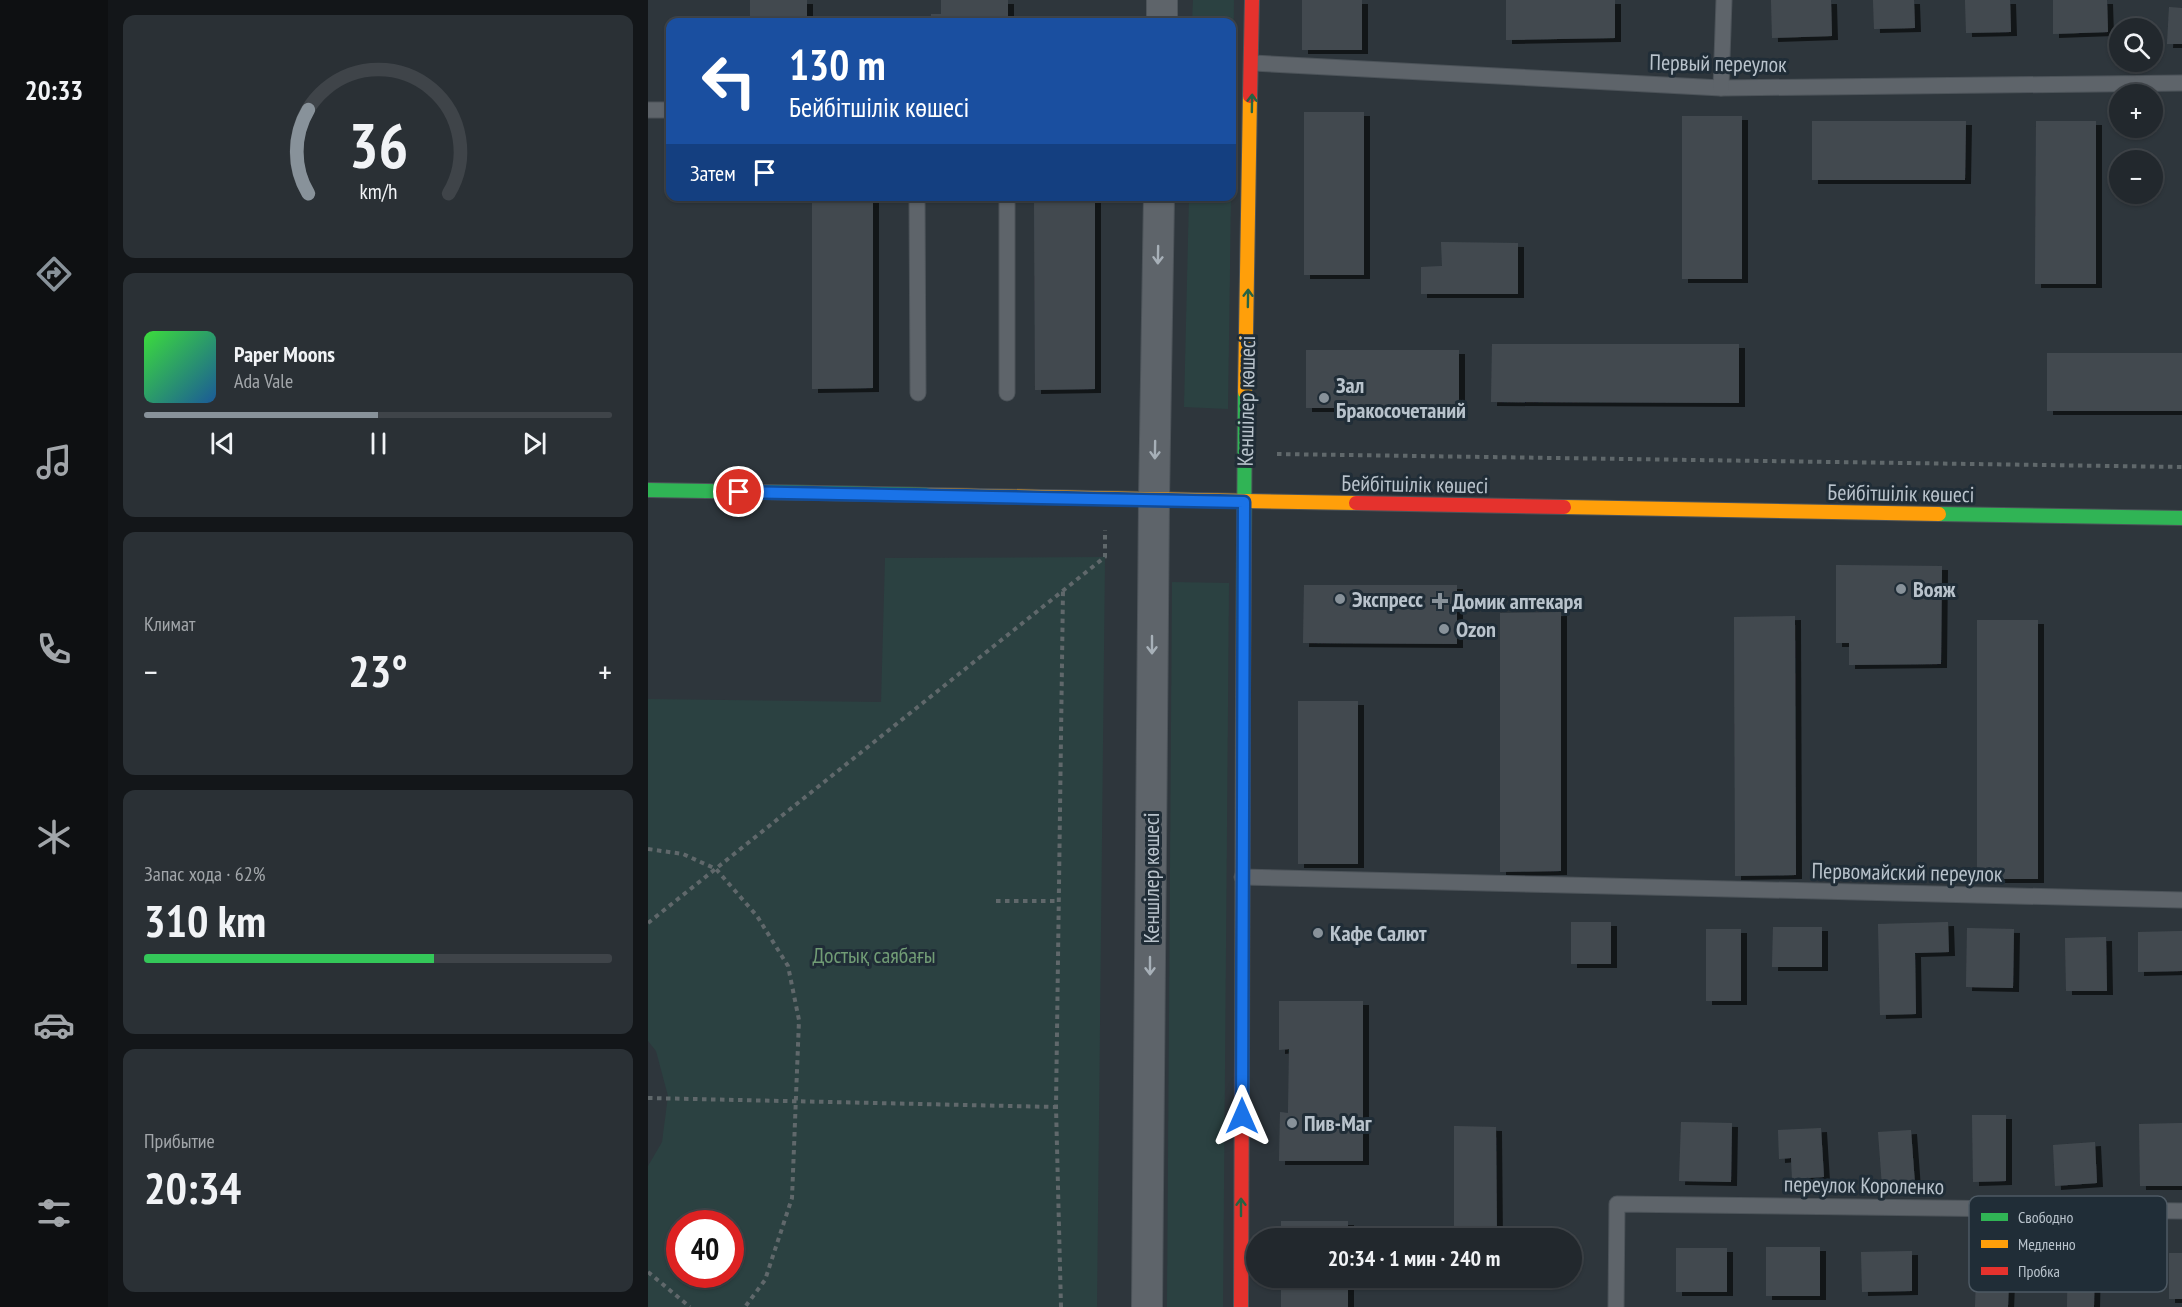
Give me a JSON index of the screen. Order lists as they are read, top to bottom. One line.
{"streets":{"street":["Кеншілер көшесі","Бейбітшілік көшесі"],"lane":["Первый переулок","Первомайский переулок","переулок Короленко"]},"crossings":[["Первый переулок","Кеншілер көшесі"],["Кеншілер көшесі","Бейбітшілік көшесі"],["Кеншілер көшесі","Первомайский переулок"]],"parks":["Достық саябағы"],"places":{"other":["Зал Бракосочетаний","Вояж","Экспресс","Ozon","Кафе Салют","Пив-Маг"],"health":["Домик аптекаря"]},"legend":["Свободно","Медленно","Пробка"],"page":{"tabs":"20:33","map_buttons":["+","−"],"turn":["130 m","Бейбітшілік көшесі"],"then":"Затем","song":["Paper Moons","Ada Vale"],"tile":["Климат",["Запас хода · 62%","310 km"],["Прибытие","20:34"]],"heat":["−","23°","+"],"limit":"40","trip":"20:34 · 1 мин · 240 m","gauge":["36","km/h"]}}
